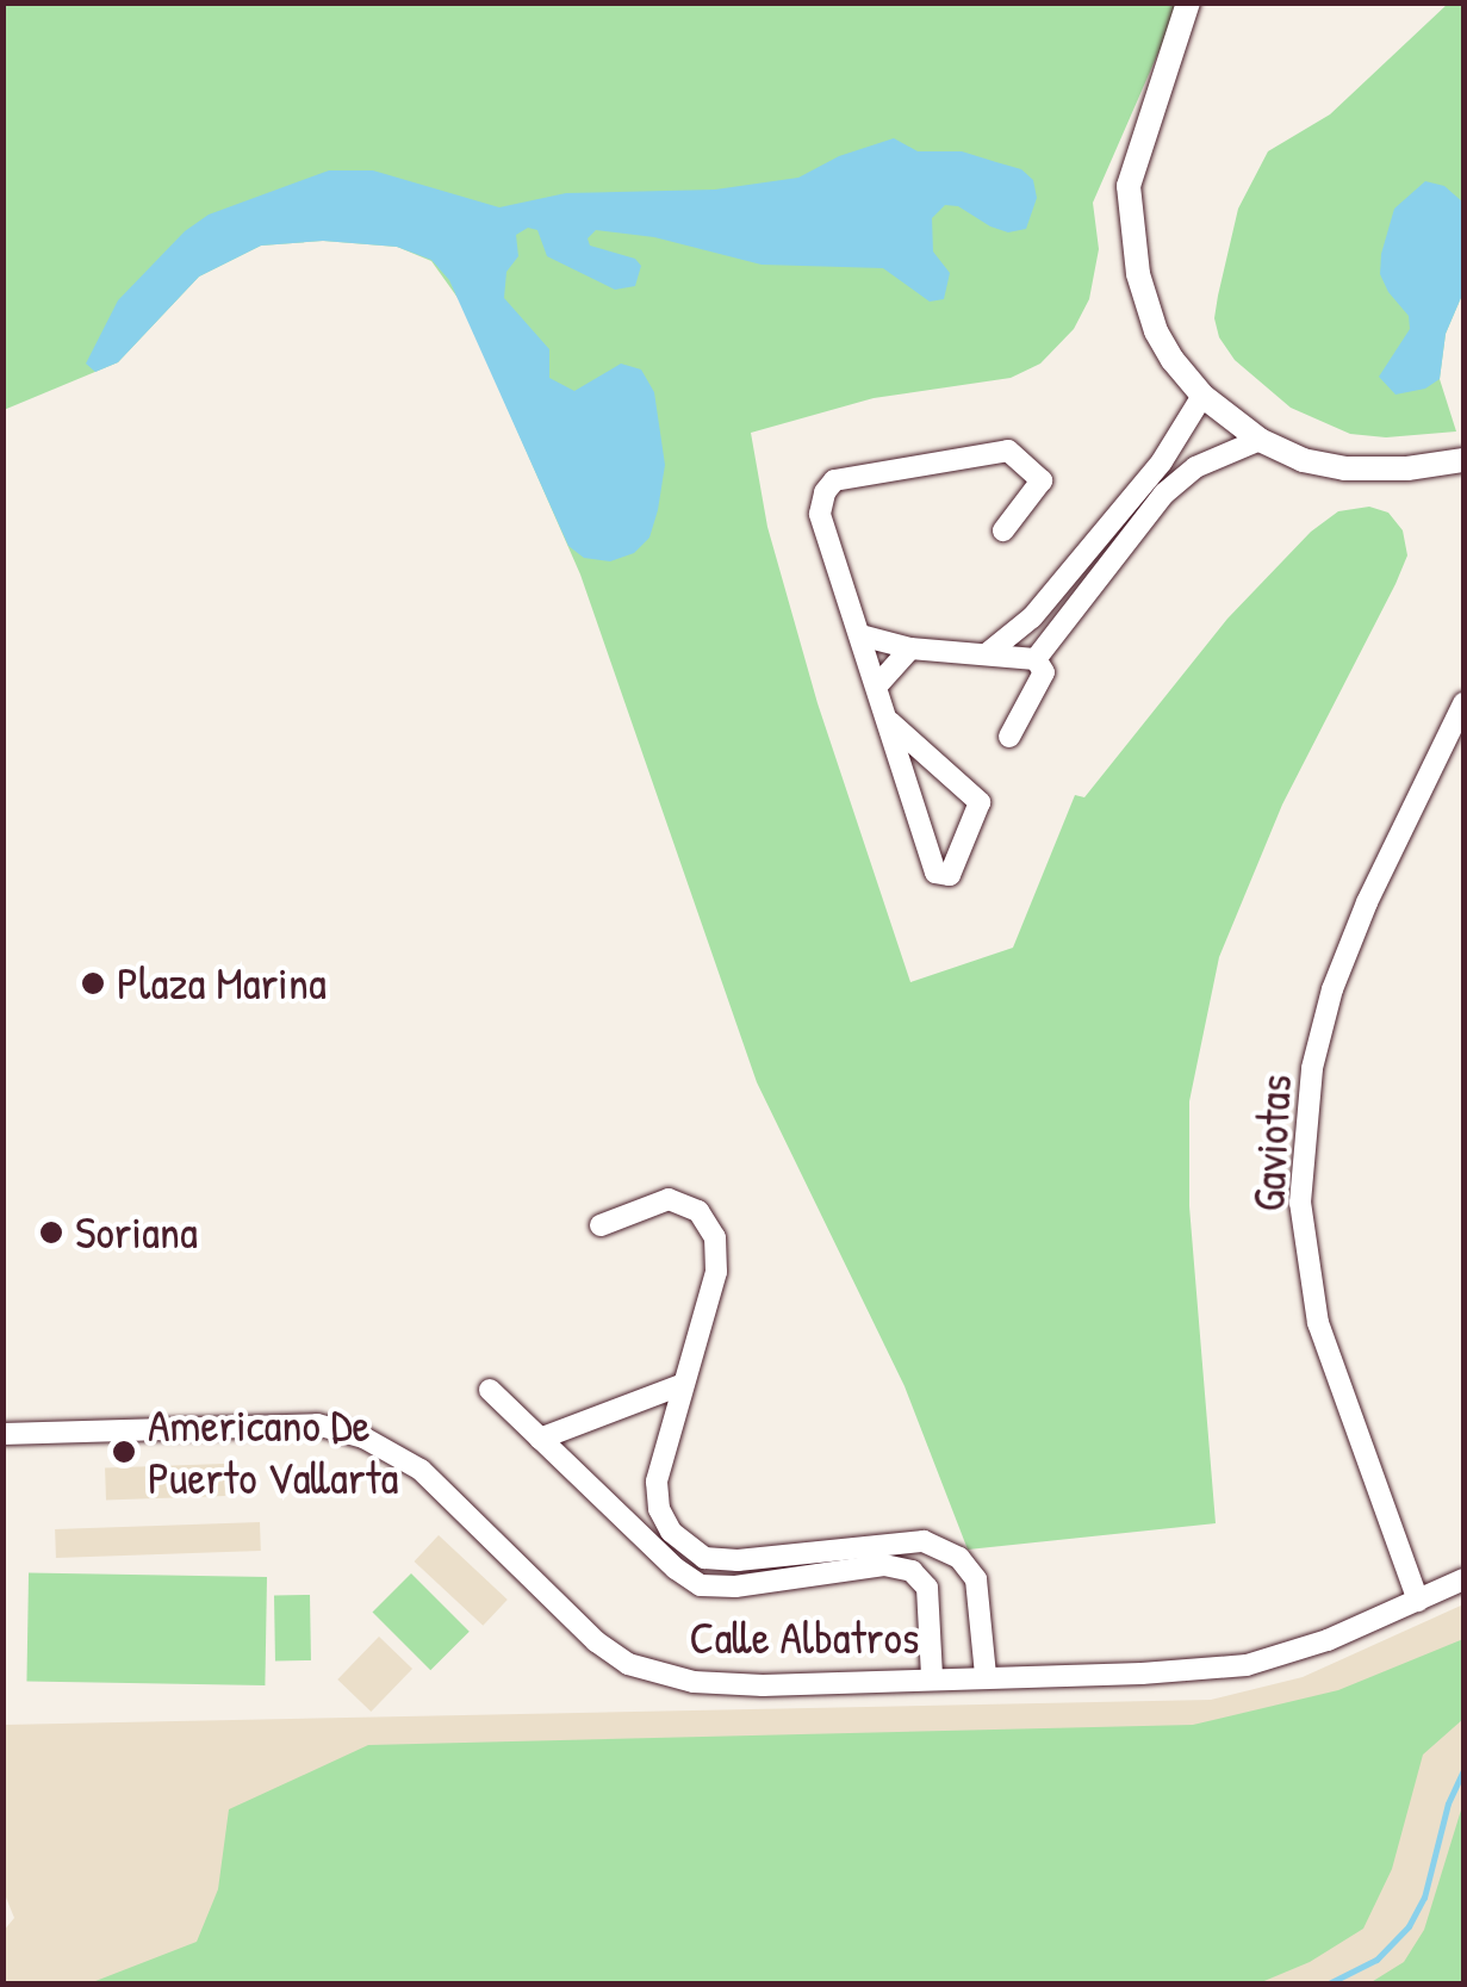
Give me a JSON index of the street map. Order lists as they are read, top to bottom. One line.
{"streets":{"street":["Gaviotas","Calle Albatros"]},"crossings":[["Gaviotas","Calle Albatros"]],"places":["Plaza Marina","Soriana","Americano De Puerto Vallarta"]}
